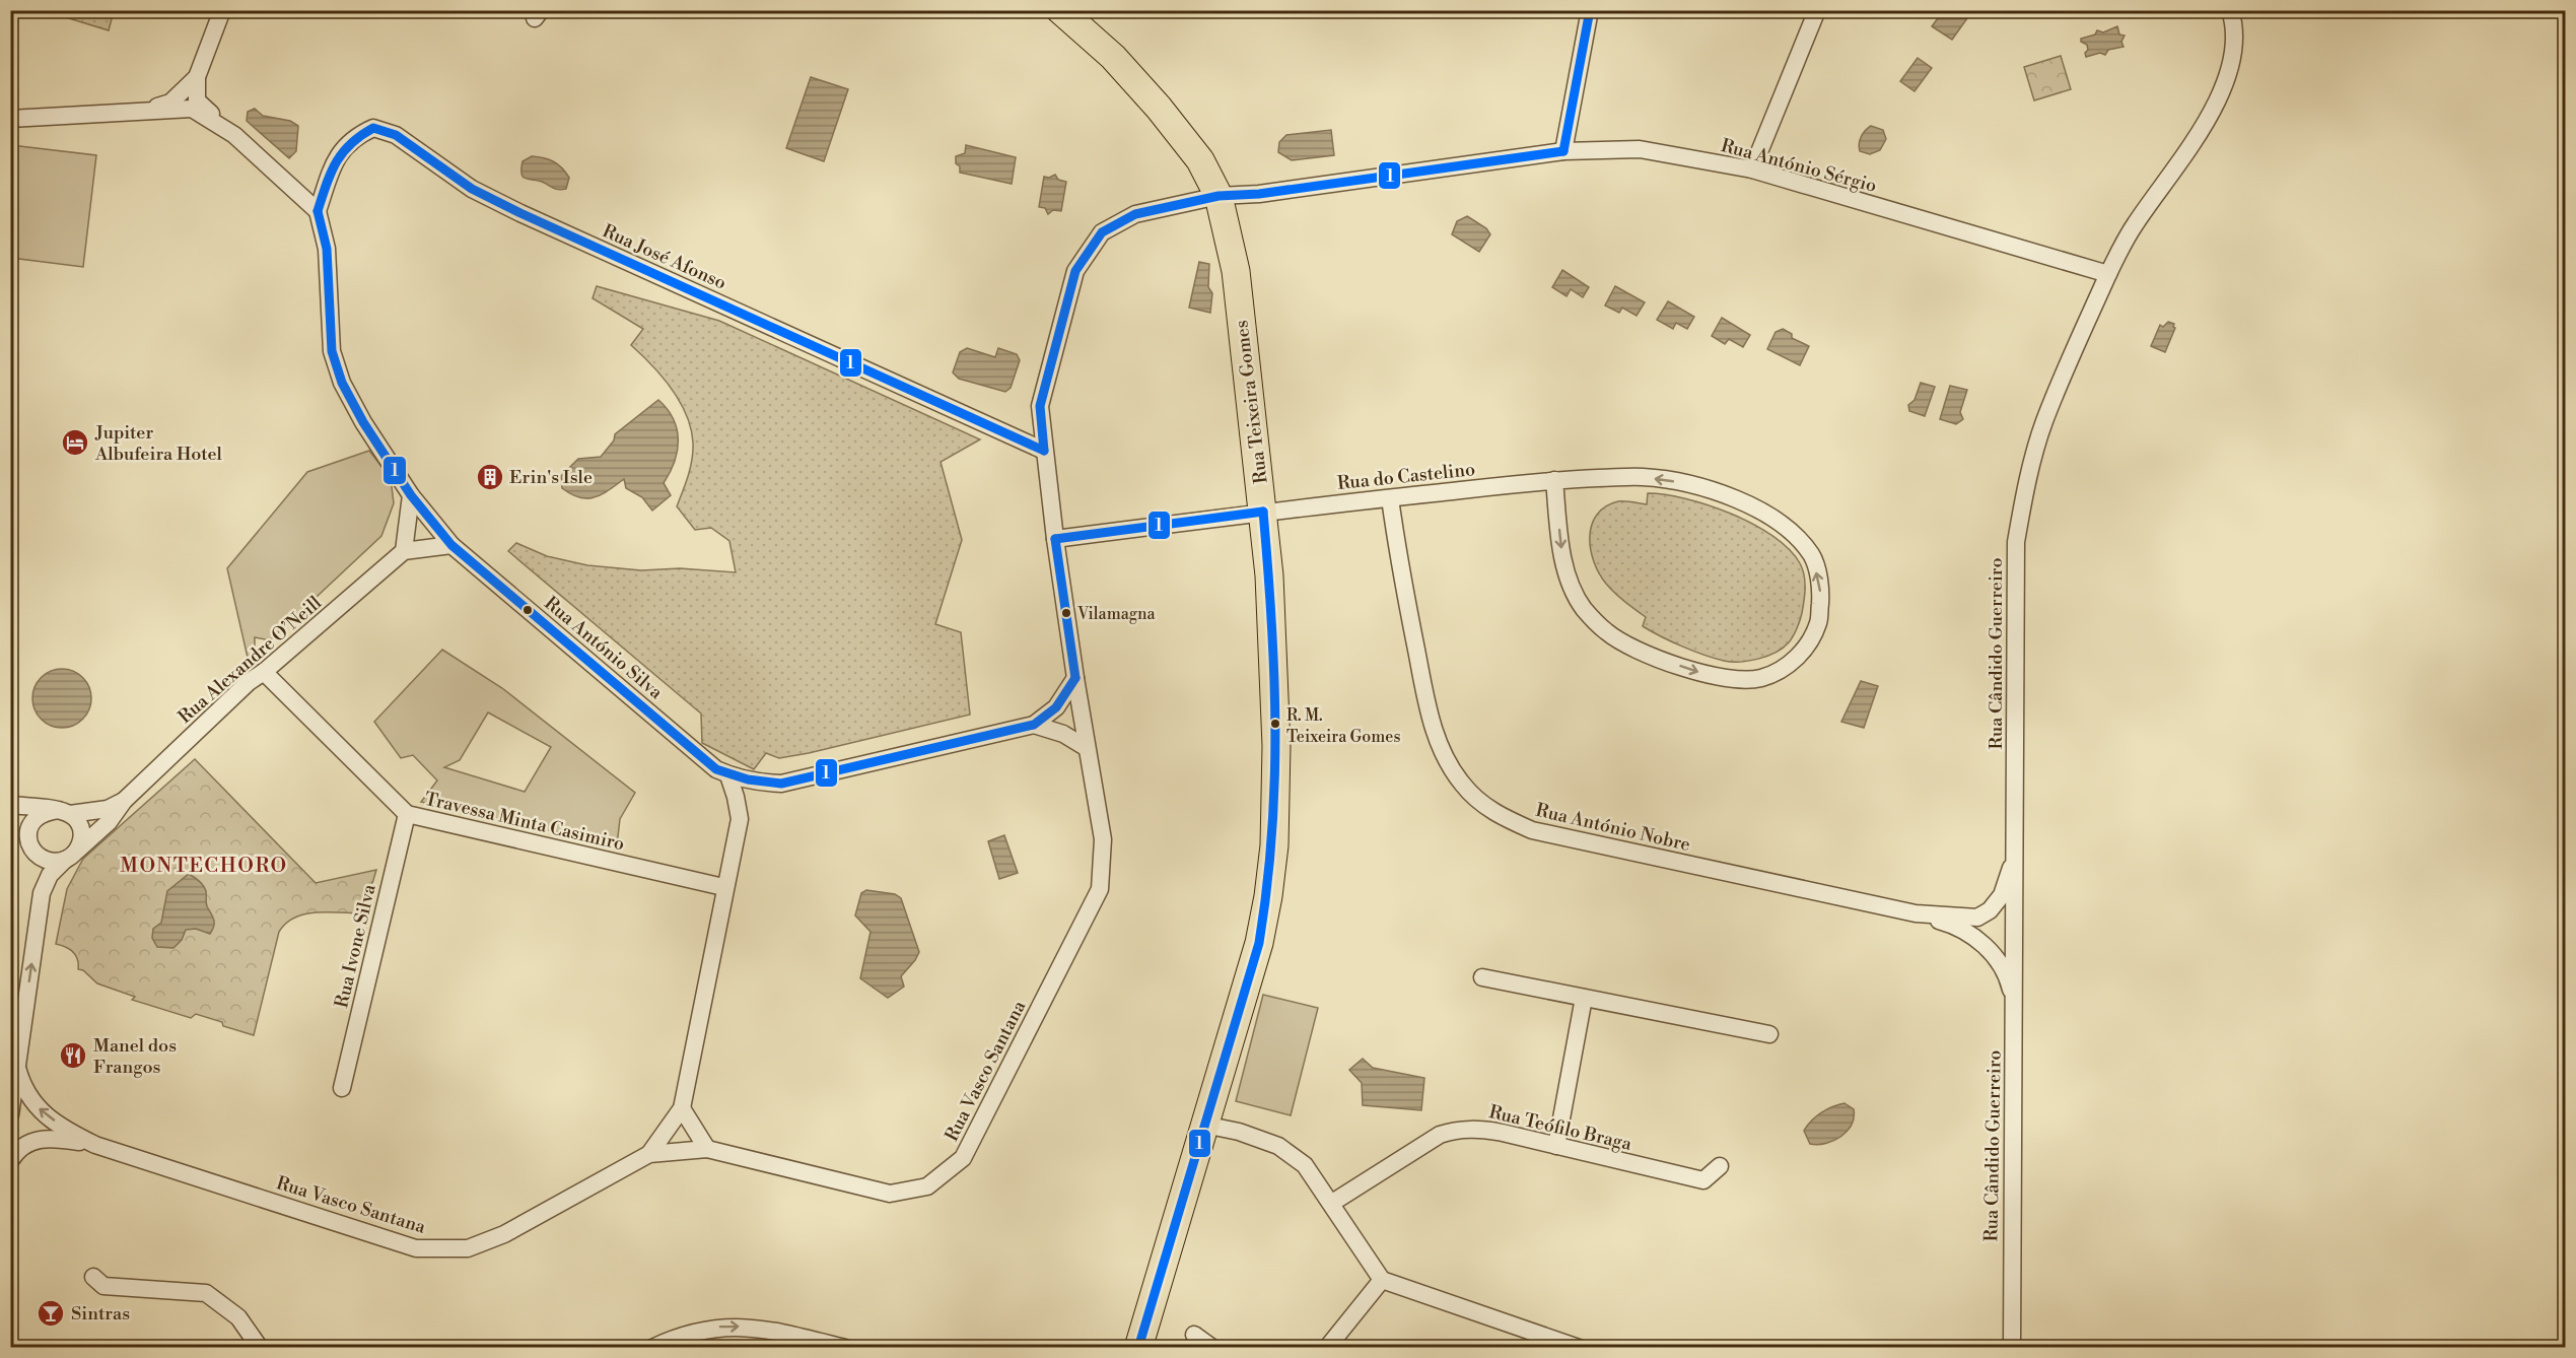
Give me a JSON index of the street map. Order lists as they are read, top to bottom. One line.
{"streets":{"main road":["Rua Teixeira Gomes"],"street":["Rua António Sérgio","Rua José Afonso","Rua do Castelino","Rua António Silva","Rua Cândido Guerreiro","Rua Alexandre O’Neill","Travessa Minta Casimiro","Rua António Nobre","Rua Ivone Silva","Rua Vasco Santana","Rua Teófilo Braga"]},"crossings":[["Rua António Sérgio","Rua Teixeira Gomes"],["Rua António Sérgio","Rua Cândido Guerreiro"],["Rua António Sérgio","Rua Vasco Santana"],["Rua José Afonso","Rua António Silva"],["Rua José Afonso","Rua Vasco Santana"],["Rua Teixeira Gomes","Rua do Castelino"],["Rua Teixeira Gomes","Rua Vasco Santana"],["Rua do Castelino","Rua António Nobre"],["Rua António Silva","Rua Vasco Santana"],["Rua Cândido Guerreiro","Rua António Nobre"],["Rua Alexandre O’Neill","Travessa Minta Casimiro"],["Rua Alexandre O’Neill","Rua Vasco Santana"],["Travessa Minta Casimiro","Rua Ivone Silva"]],"districts":["MONTECHORO"],"places":{"hotel":["Jupiter Albufeira Hotel"],"building":["Erin's Isle"],"other":["Vilamagna","R. M. Teixeira Gomes"],"restaurant":["Manel dos Frangos"],"bar":["Sintras"]},"lines":["transit line 1"]}
